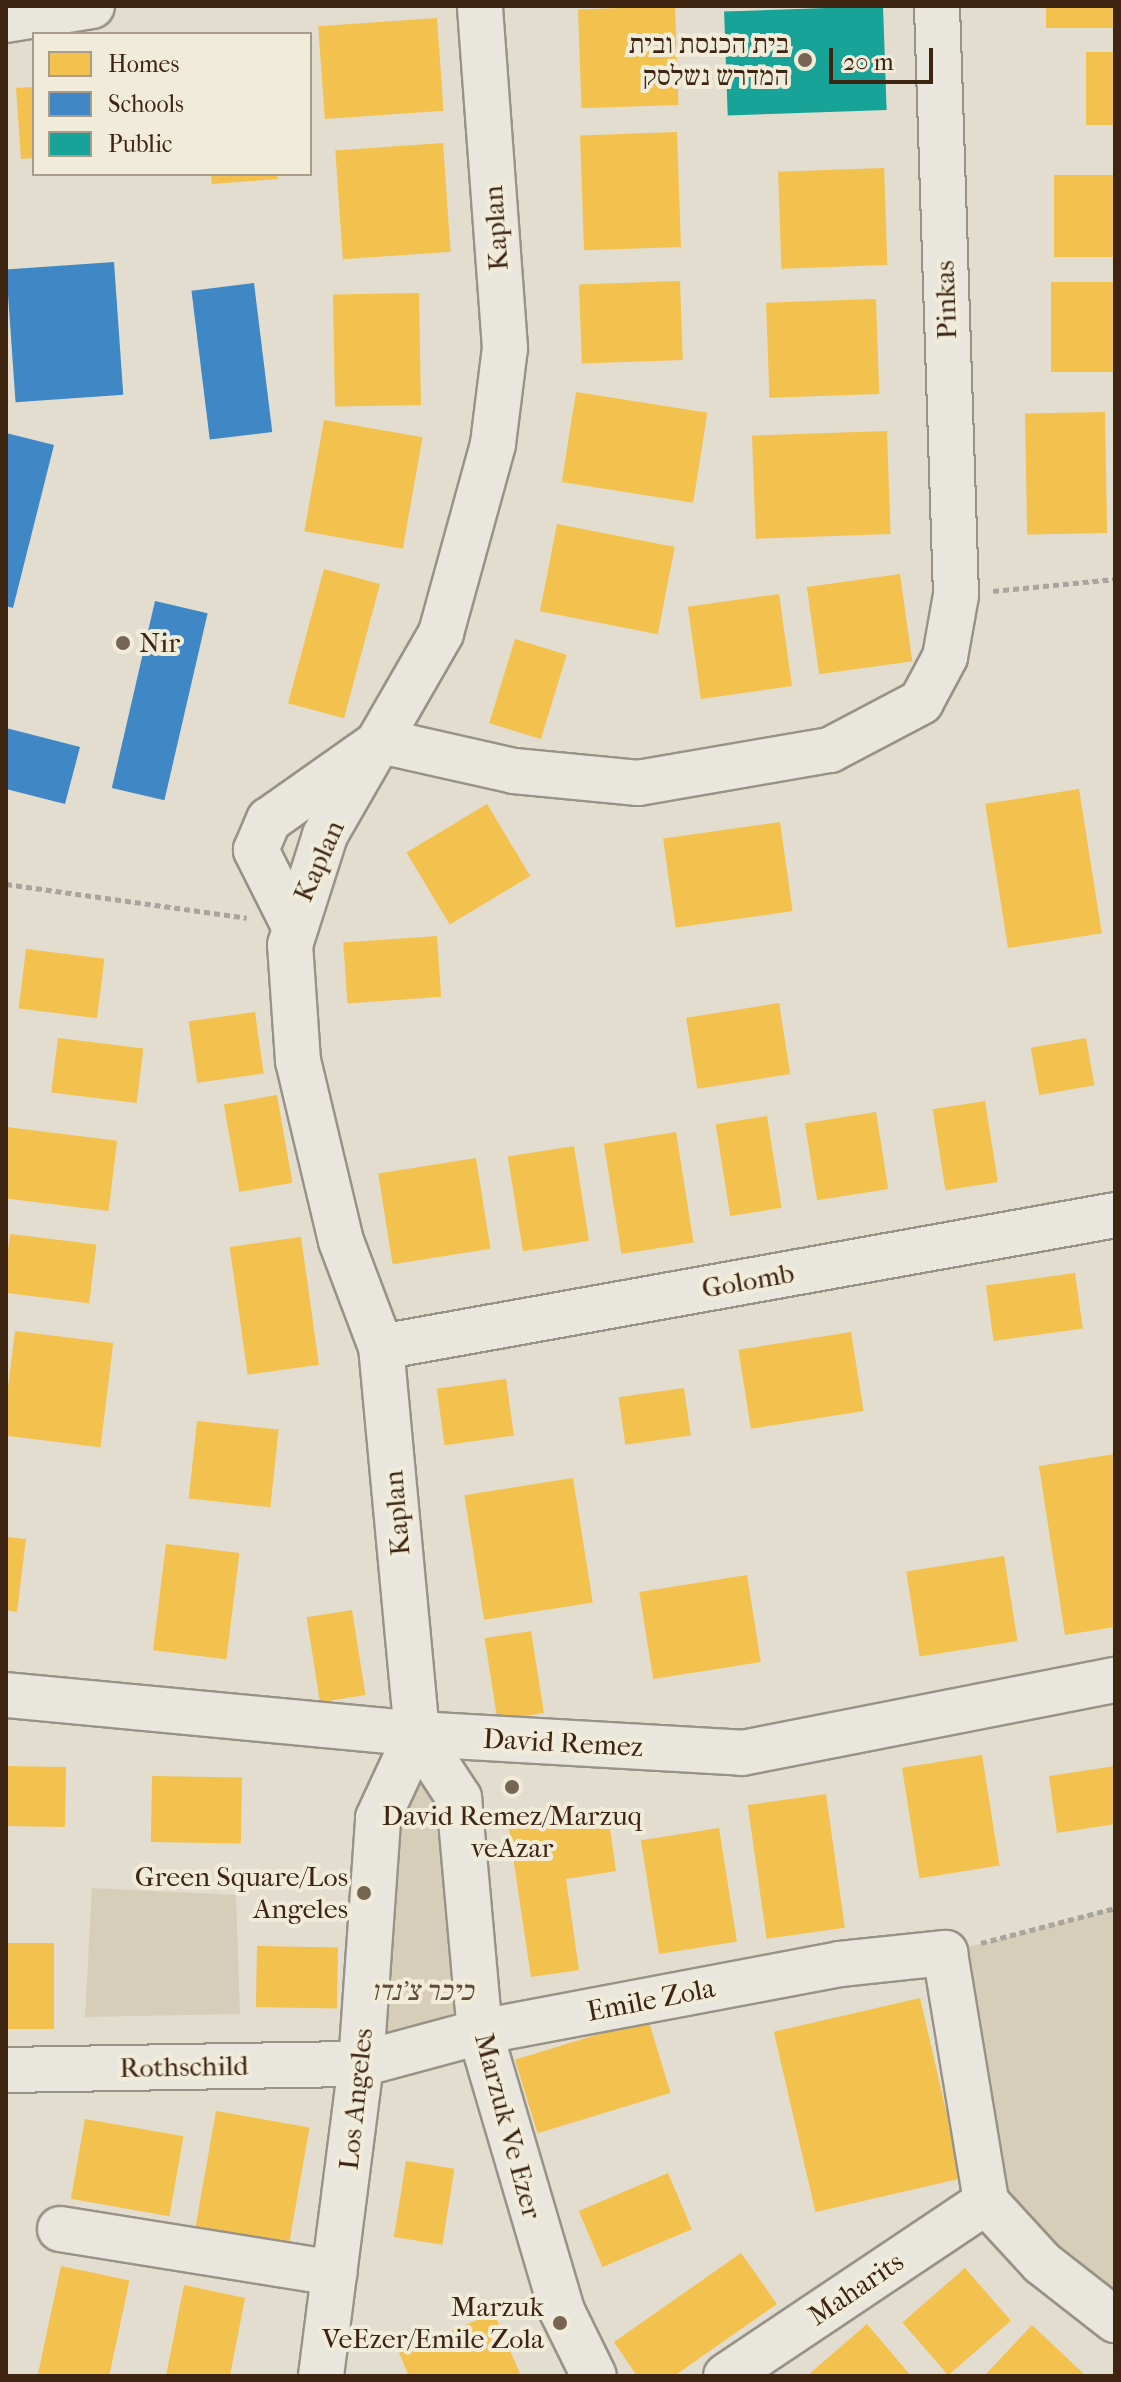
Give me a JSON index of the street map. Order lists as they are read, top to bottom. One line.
{"streets":{"street":["Kaplan","Pinkas","Golomb","David Remez","Emile Zola","Rothschild","Los Angeles","Marzuk Ve Ezer","Maharits"]},"crossings":[["Kaplan","Pinkas"],["Kaplan","Golomb"],["Kaplan","David Remez"],["Kaplan","Los Angeles"],["Kaplan","Marzuk Ve Ezer"],["David Remez","Los Angeles"],["David Remez","Marzuk Ve Ezer"],["Emile Zola","Rothschild"],["Emile Zola","Los Angeles"],["Emile Zola","Marzuk Ve Ezer"],["Rothschild","Los Angeles"],["Los Angeles","Marzuk Ve Ezer"]],"parks":["כיכר צ'נדו"],"places":["בית הכנסת ובית המדרש נשלסק","Nir","David Remez/Marzuq veAzar","Green Square/Los Angeles","Marzuk VeEzer/Emile Zola"],"legend":["Homes","Schools","Public"],"scale_bar":"20 m"}
